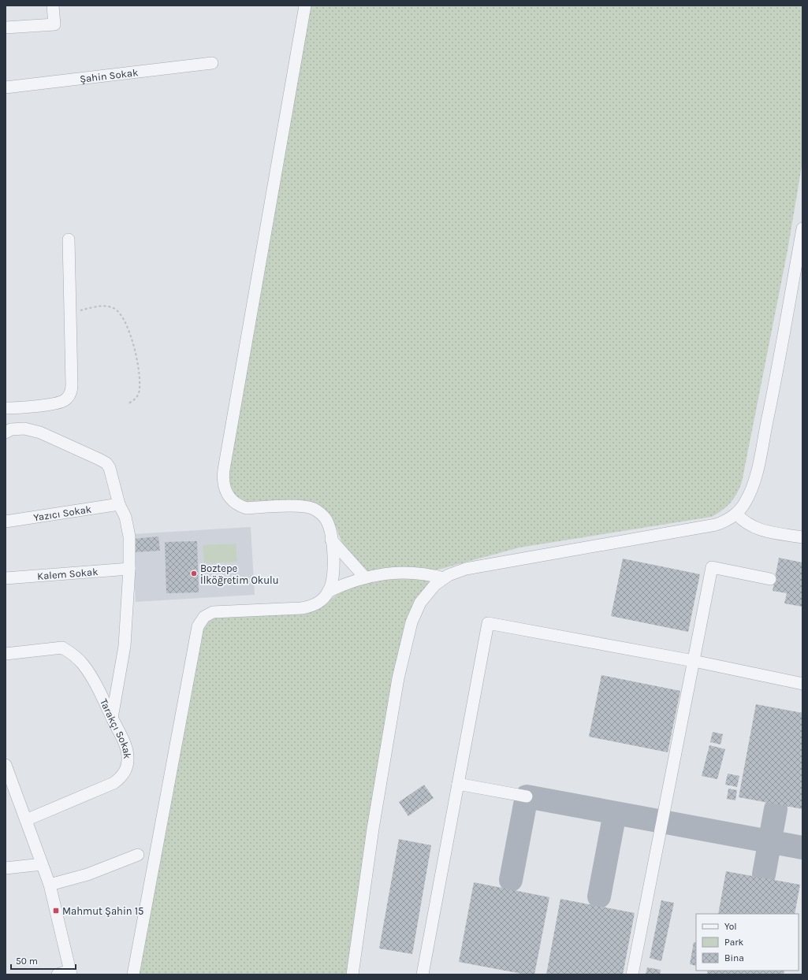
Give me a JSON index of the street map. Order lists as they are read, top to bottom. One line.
{"streets":{"street":["Şahin Sokak","Yazıcı Sokak","Kalem Sokak","Tarakçı Sokak"]},"places":{"other":["Boztepe İlköğretim Okulu"],"transit":["Mahmut Şahin 15"]},"legend":["Yol","Park","Bina"],"scale_bar":"50 m"}
